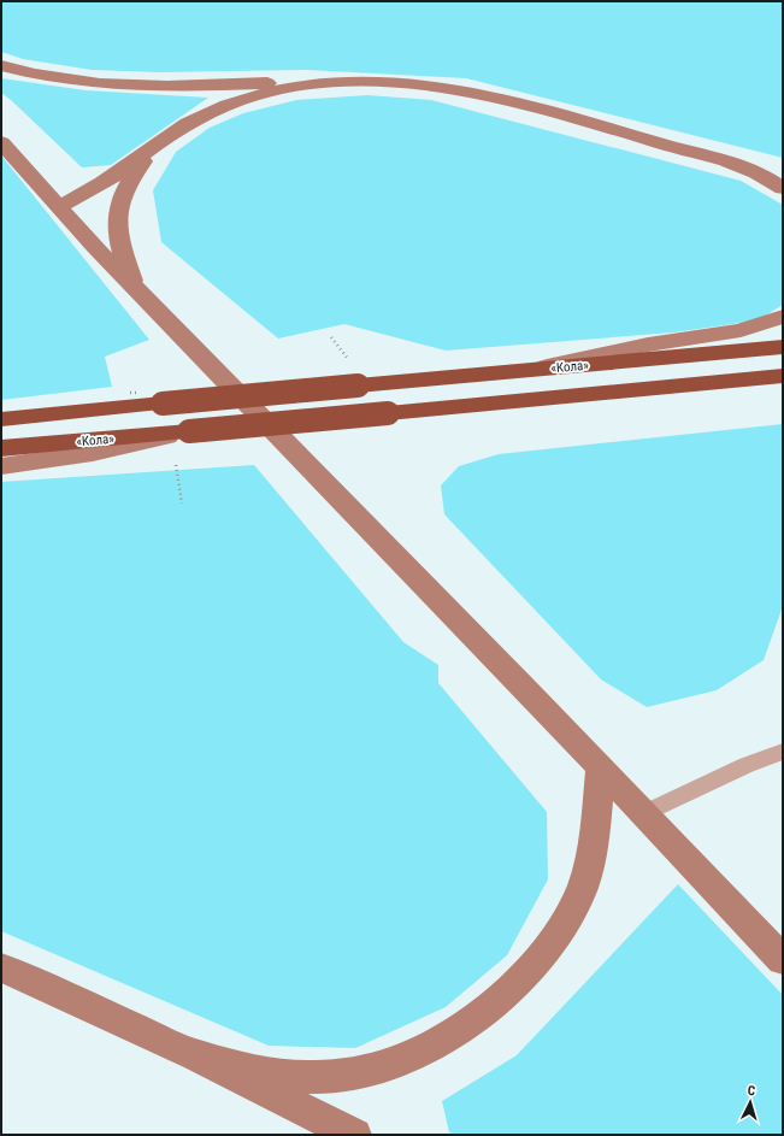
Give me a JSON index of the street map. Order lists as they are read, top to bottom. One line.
{"streets":{"highway":["«Кола»"]},"north":"top"}
